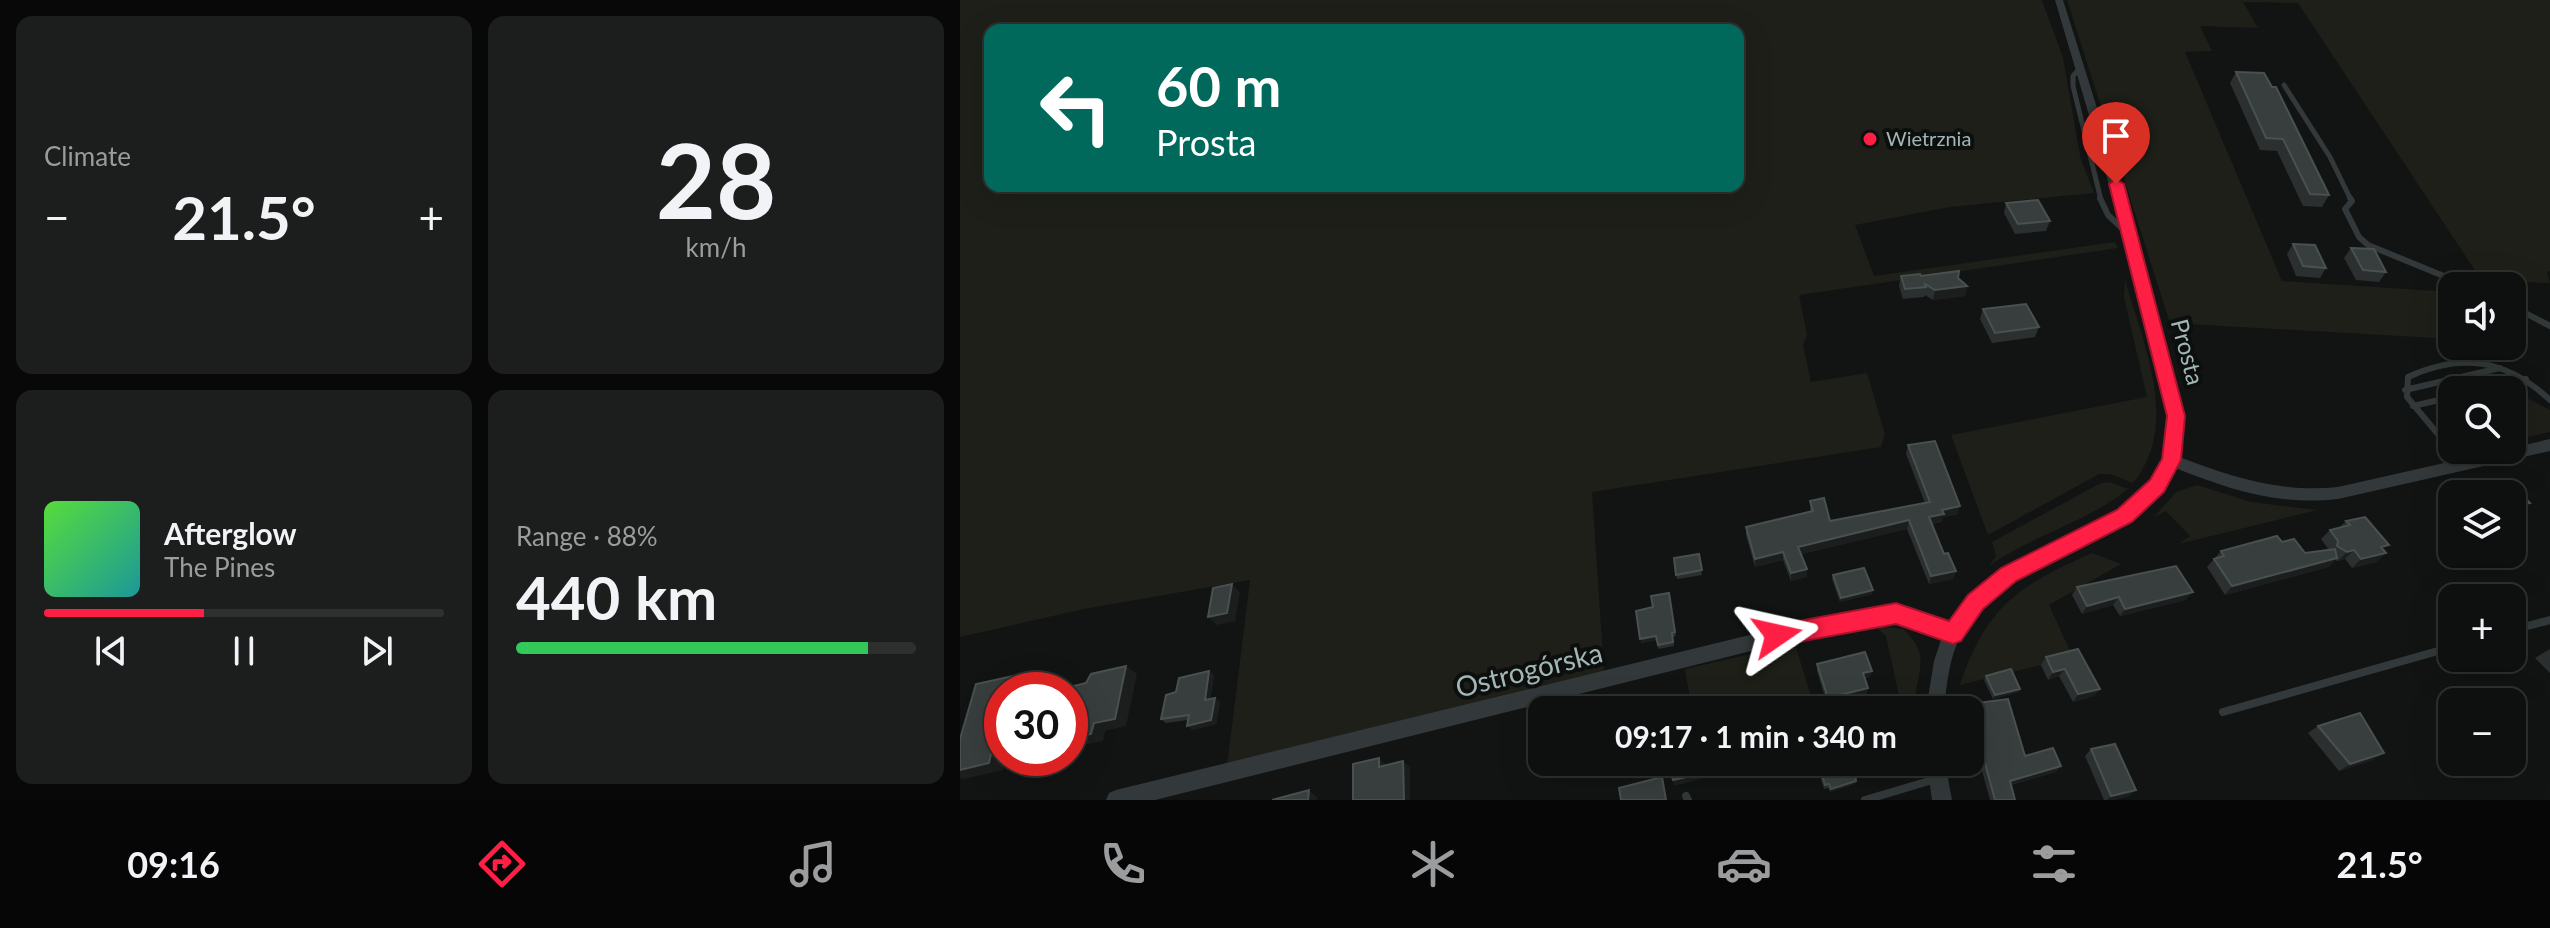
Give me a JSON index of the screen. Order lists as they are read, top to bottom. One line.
{"streets":{"street":["Prosta","Ostrogórska"]},"crossings":[["Prosta","Ostrogórska"]],"places":["Wietrznia"],"page":{"tile":["Climate",["28","km/h"],["Range · 88%","440 km"]],"turn":["60 m","Prosta"],"heat":["−","21.5°","+"],"map_buttons":["+","−"],"song":["Afterglow","The Pines"],"limit":"30","trip":"09:17 · 1 min · 340 m","tabs":["09:16","21.5°"]}}
